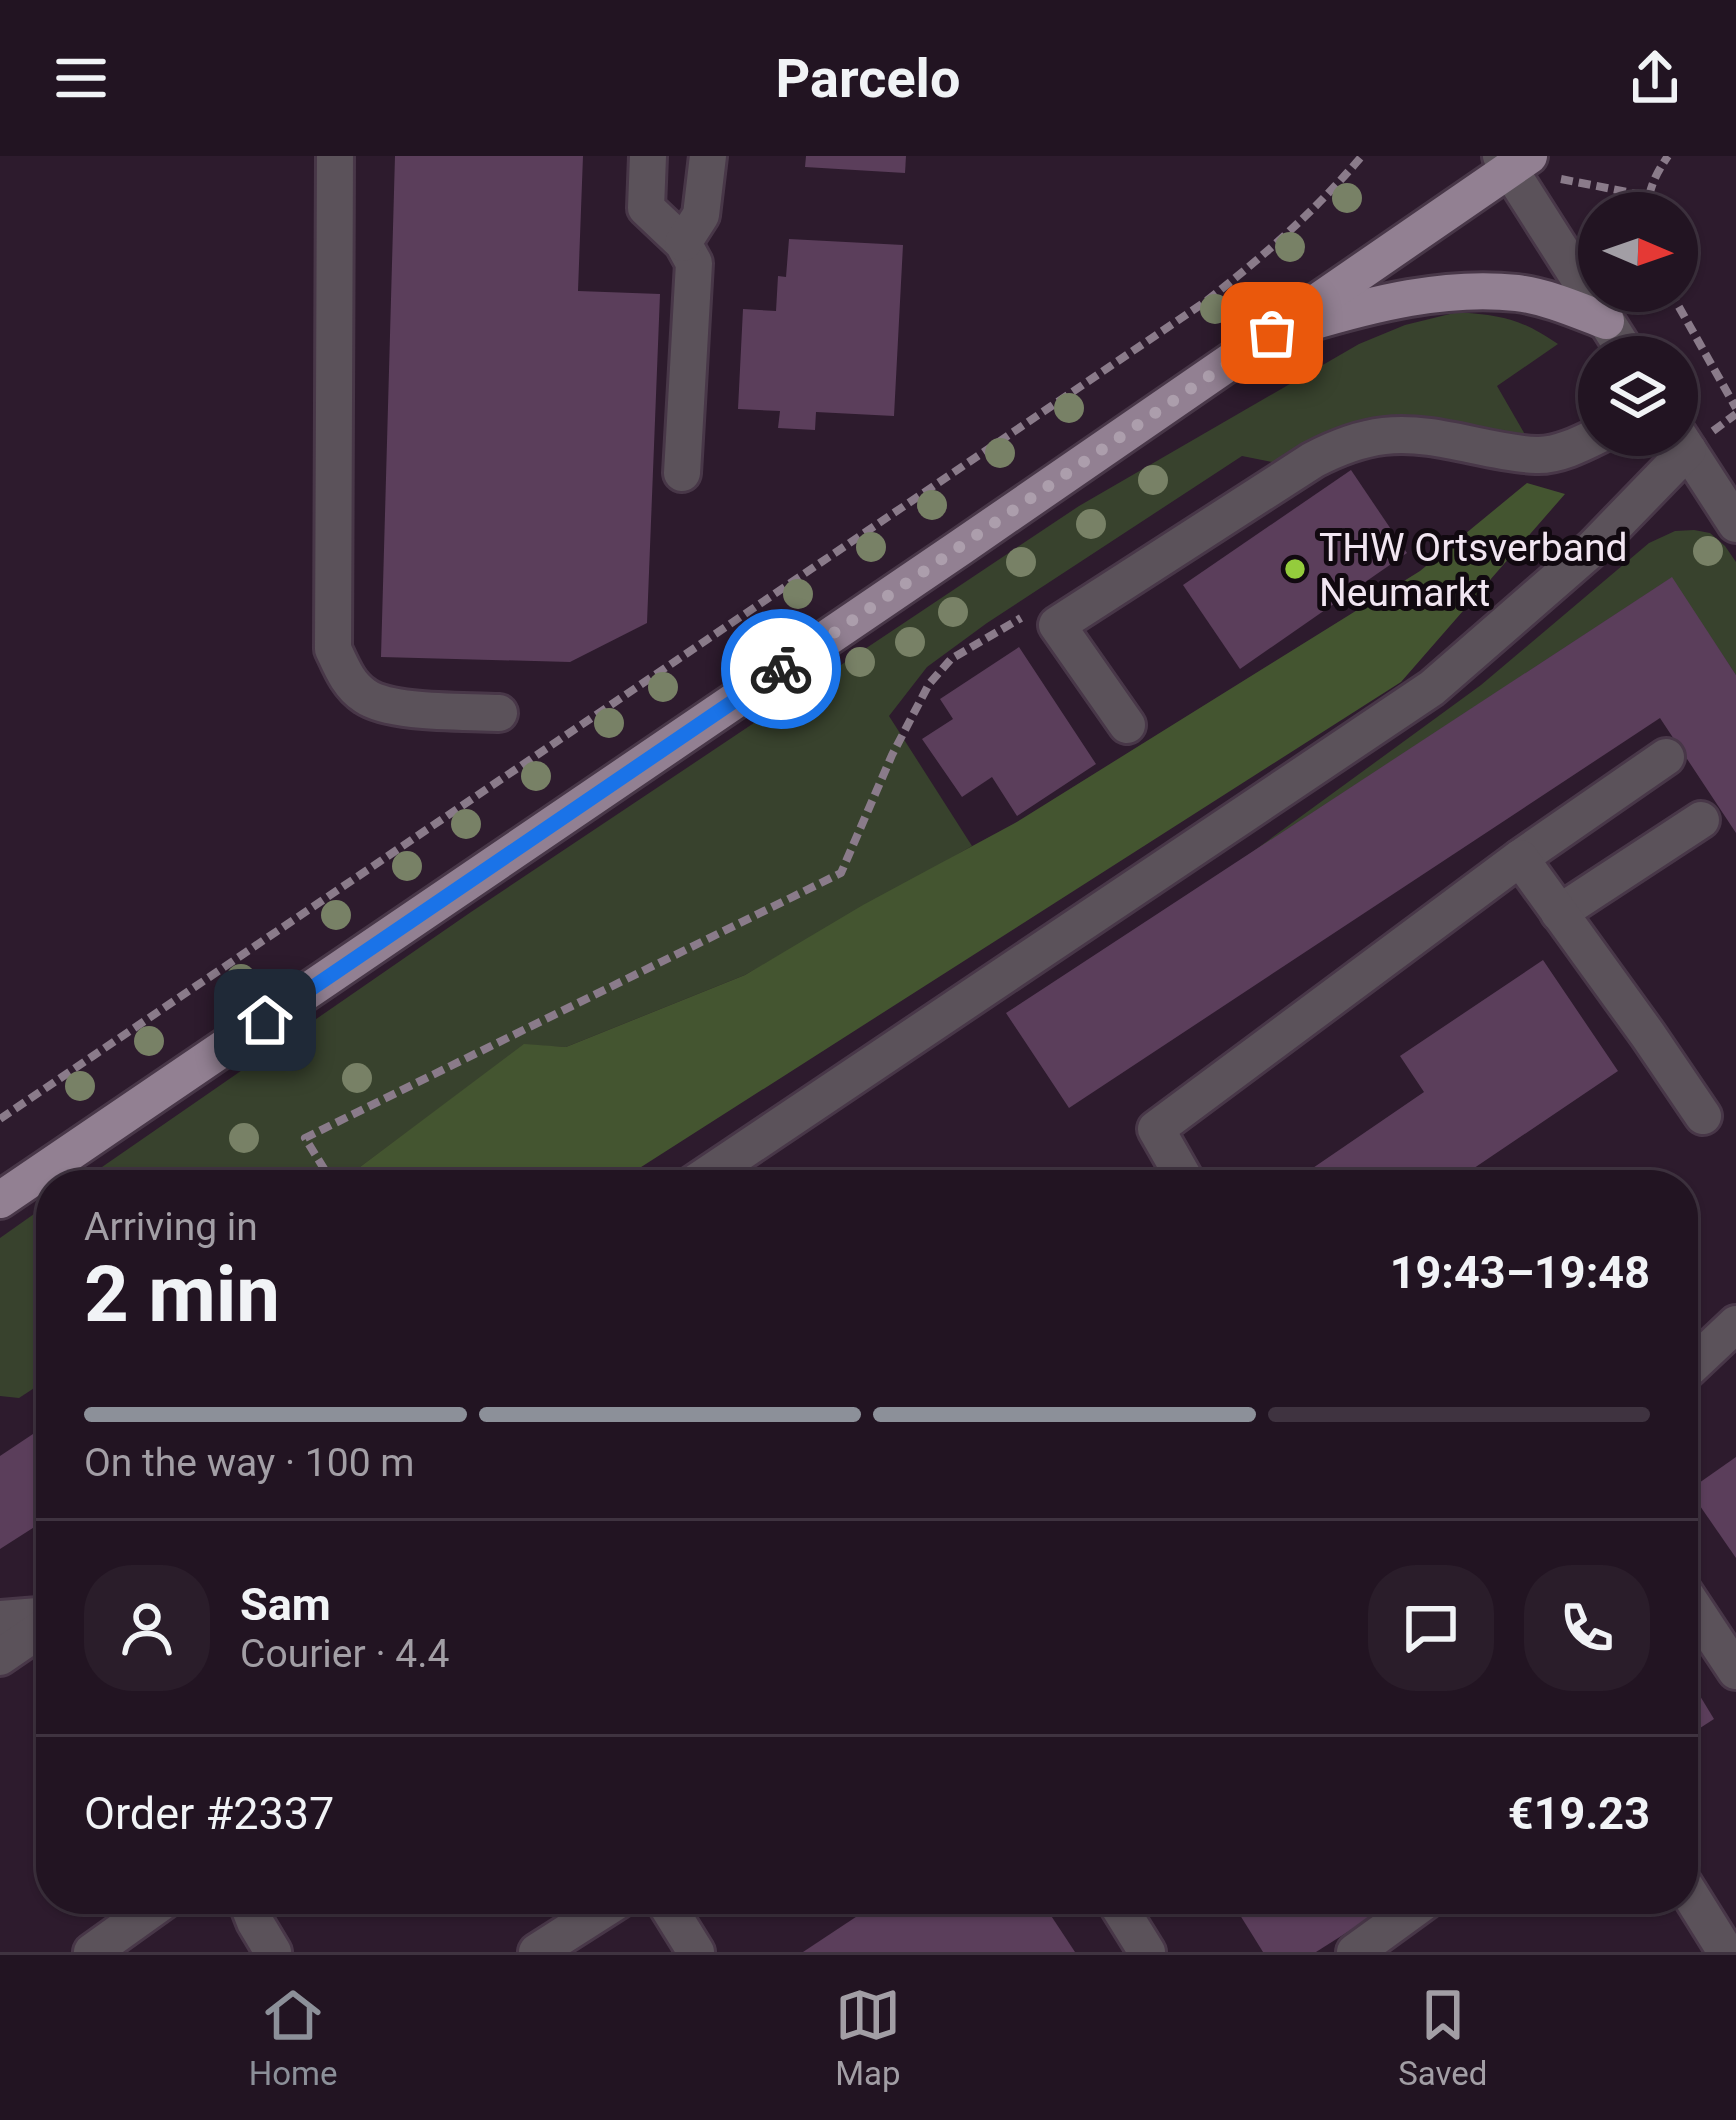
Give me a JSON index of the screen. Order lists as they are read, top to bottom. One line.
{"places":["THW Ortsverband Neumarkt"],"north":"right","page":{"header":"Parcelo","heading":["2 min","Arriving in","19:43–19:48"],"panel":["Sam","Courier · 4.4","Order #2337","€19.23"],"bar":"On the way · 100 m","tabs":["Home","Map","Saved"]}}
